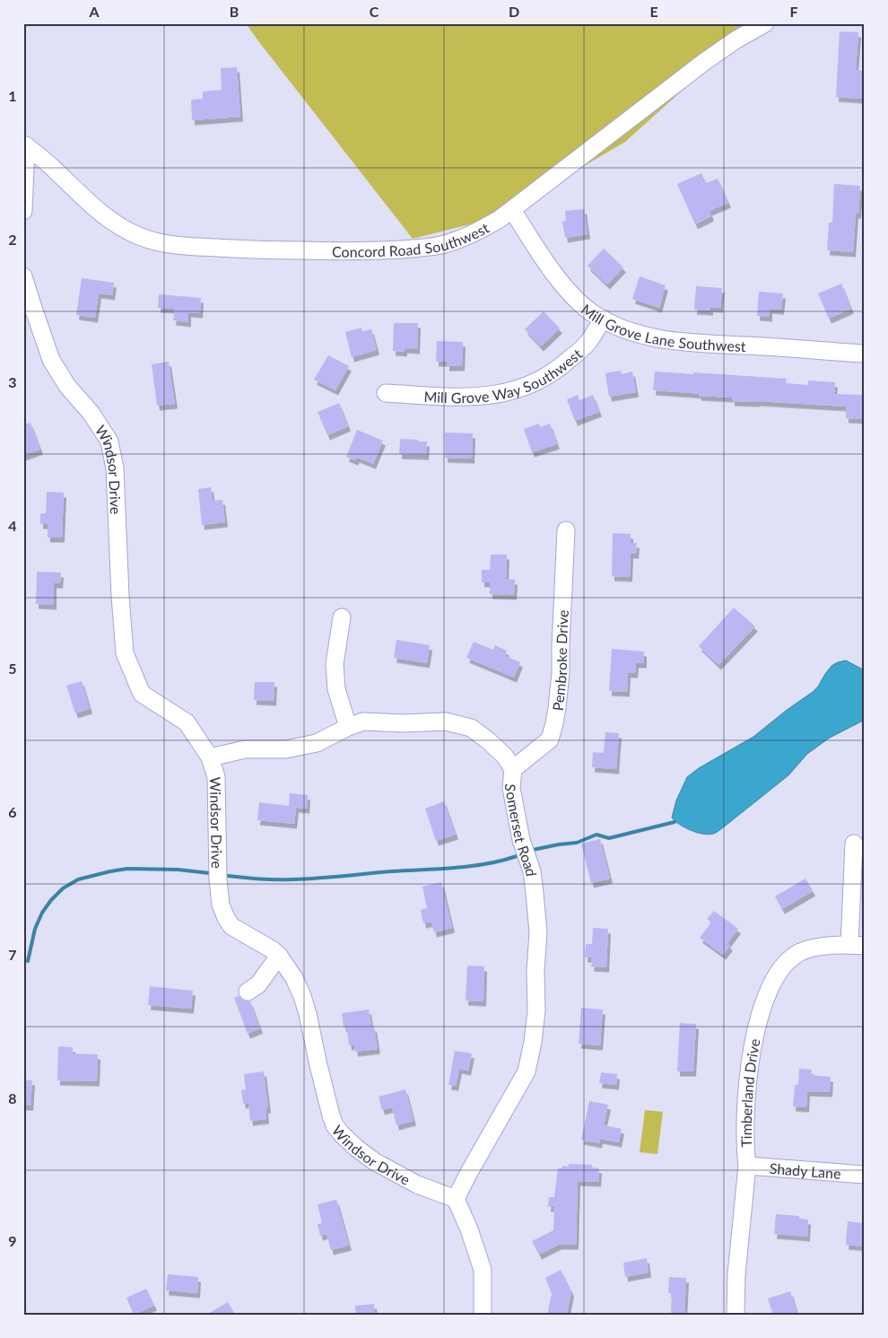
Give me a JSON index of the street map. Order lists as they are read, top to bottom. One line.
{"streets":{"street":["Concord Road Southwest","Mill Grove Lane Southwest","Mill Grove Way Southwest","Windsor Drive","Pembroke Drive","Somerset Road","Timberland Drive","Shady Lane"]},"crossings":[["Concord Road Southwest","Mill Grove Lane Southwest"],["Mill Grove Lane Southwest","Mill Grove Way Southwest"],["Windsor Drive","Somerset Road"],["Pembroke Drive","Somerset Road"],["Timberland Drive","Shady Lane"]],"grid":{"columns":["A","B","C","D","E","F"],"rows":["1","2","3","4","5","6","7","8","9"]}}
